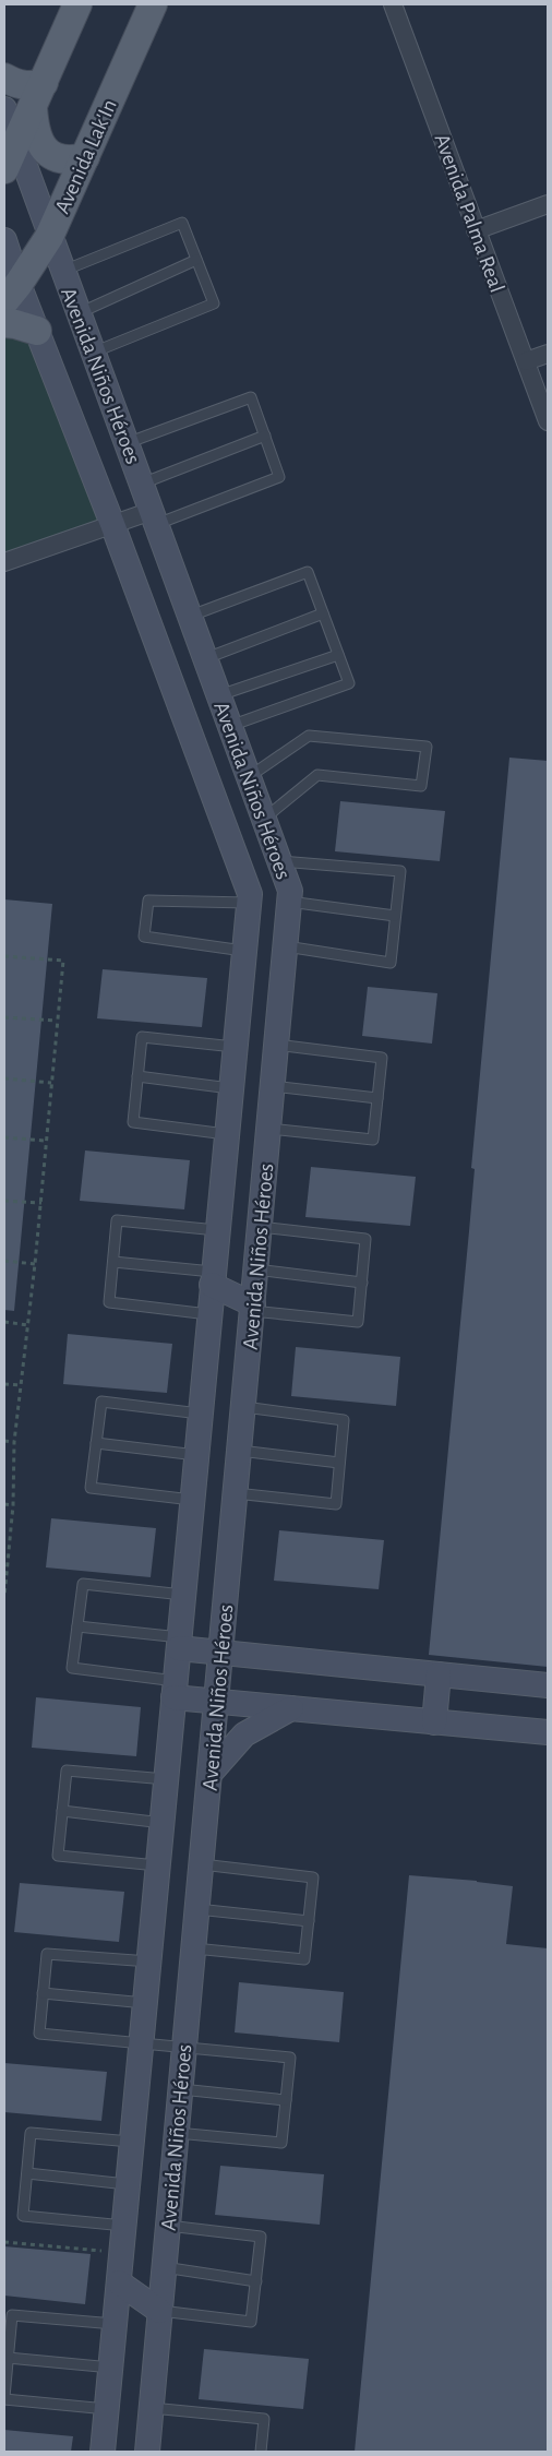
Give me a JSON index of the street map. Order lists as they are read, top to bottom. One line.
{"streets":{"main road":["Avenida Lak'In","Avenida Niños Héroes"],"street":["Avenida Palma Real"]},"crossings":[["Avenida Lak'In","Avenida Niños Héroes"]]}
